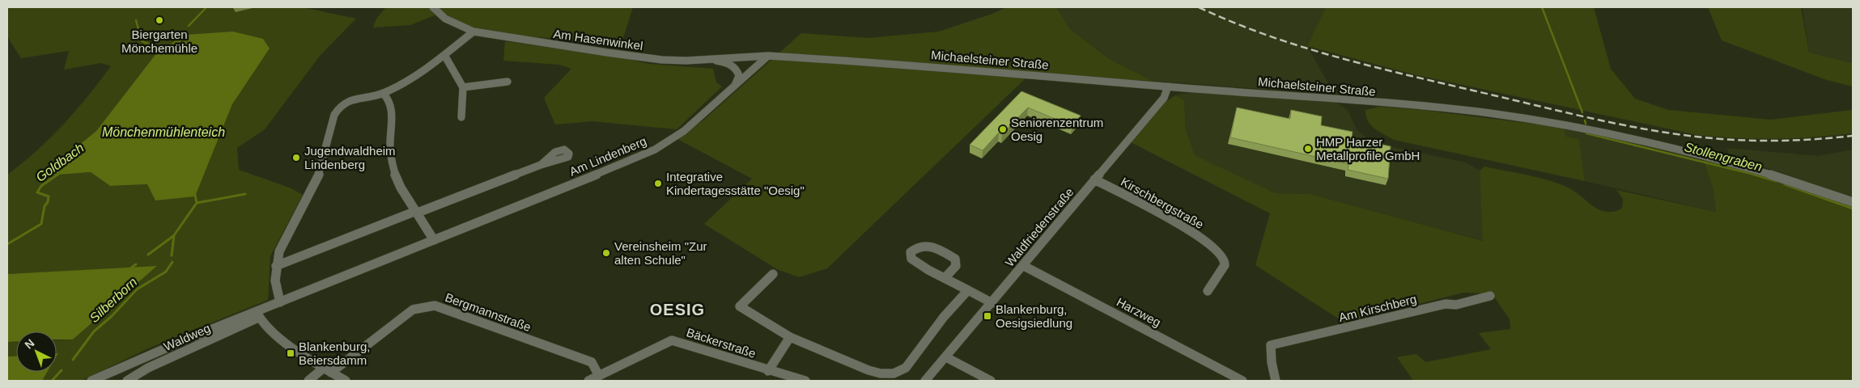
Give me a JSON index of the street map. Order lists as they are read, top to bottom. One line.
{"streets":{"street":["Am Hasenwinkel","Michaelsteiner Straße","Am Lindenberg","Kirschbergstraße","Waldfriedenstraße","Am Kirschberg","Bergmannstraße","Harzweg","Waldweg","Bäckerstraße"]},"crossings":[["Am Hasenwinkel","Michaelsteiner Straße"],["Am Hasenwinkel","Am Lindenberg"],["Michaelsteiner Straße","Am Lindenberg"],["Michaelsteiner Straße","Waldfriedenstraße"],["Am Lindenberg","Waldweg"],["Kirschbergstraße","Waldfriedenstraße"],["Waldfriedenstraße","Harzweg"],["Bergmannstraße","Bäckerstraße"]],"districts":["OESIG"],"water":["Mönchenmühlenteich","Stollengraben","Goldbach","Silberborn"],"places":{"other":["Biergarten Mönchemühle","Seniorenzentrum Oesig","HMP Harzer Metallprofile GmbH","Jugendwaldheim Lindenberg","Integrative Kindertagesstätte \"Oesig\"","Vereinsheim \"Zur alten Schule\""],"transit":["Blankenburg, Oesigsiedlung","Blankenburg, Beiersdamm"]},"north":"top left"}
